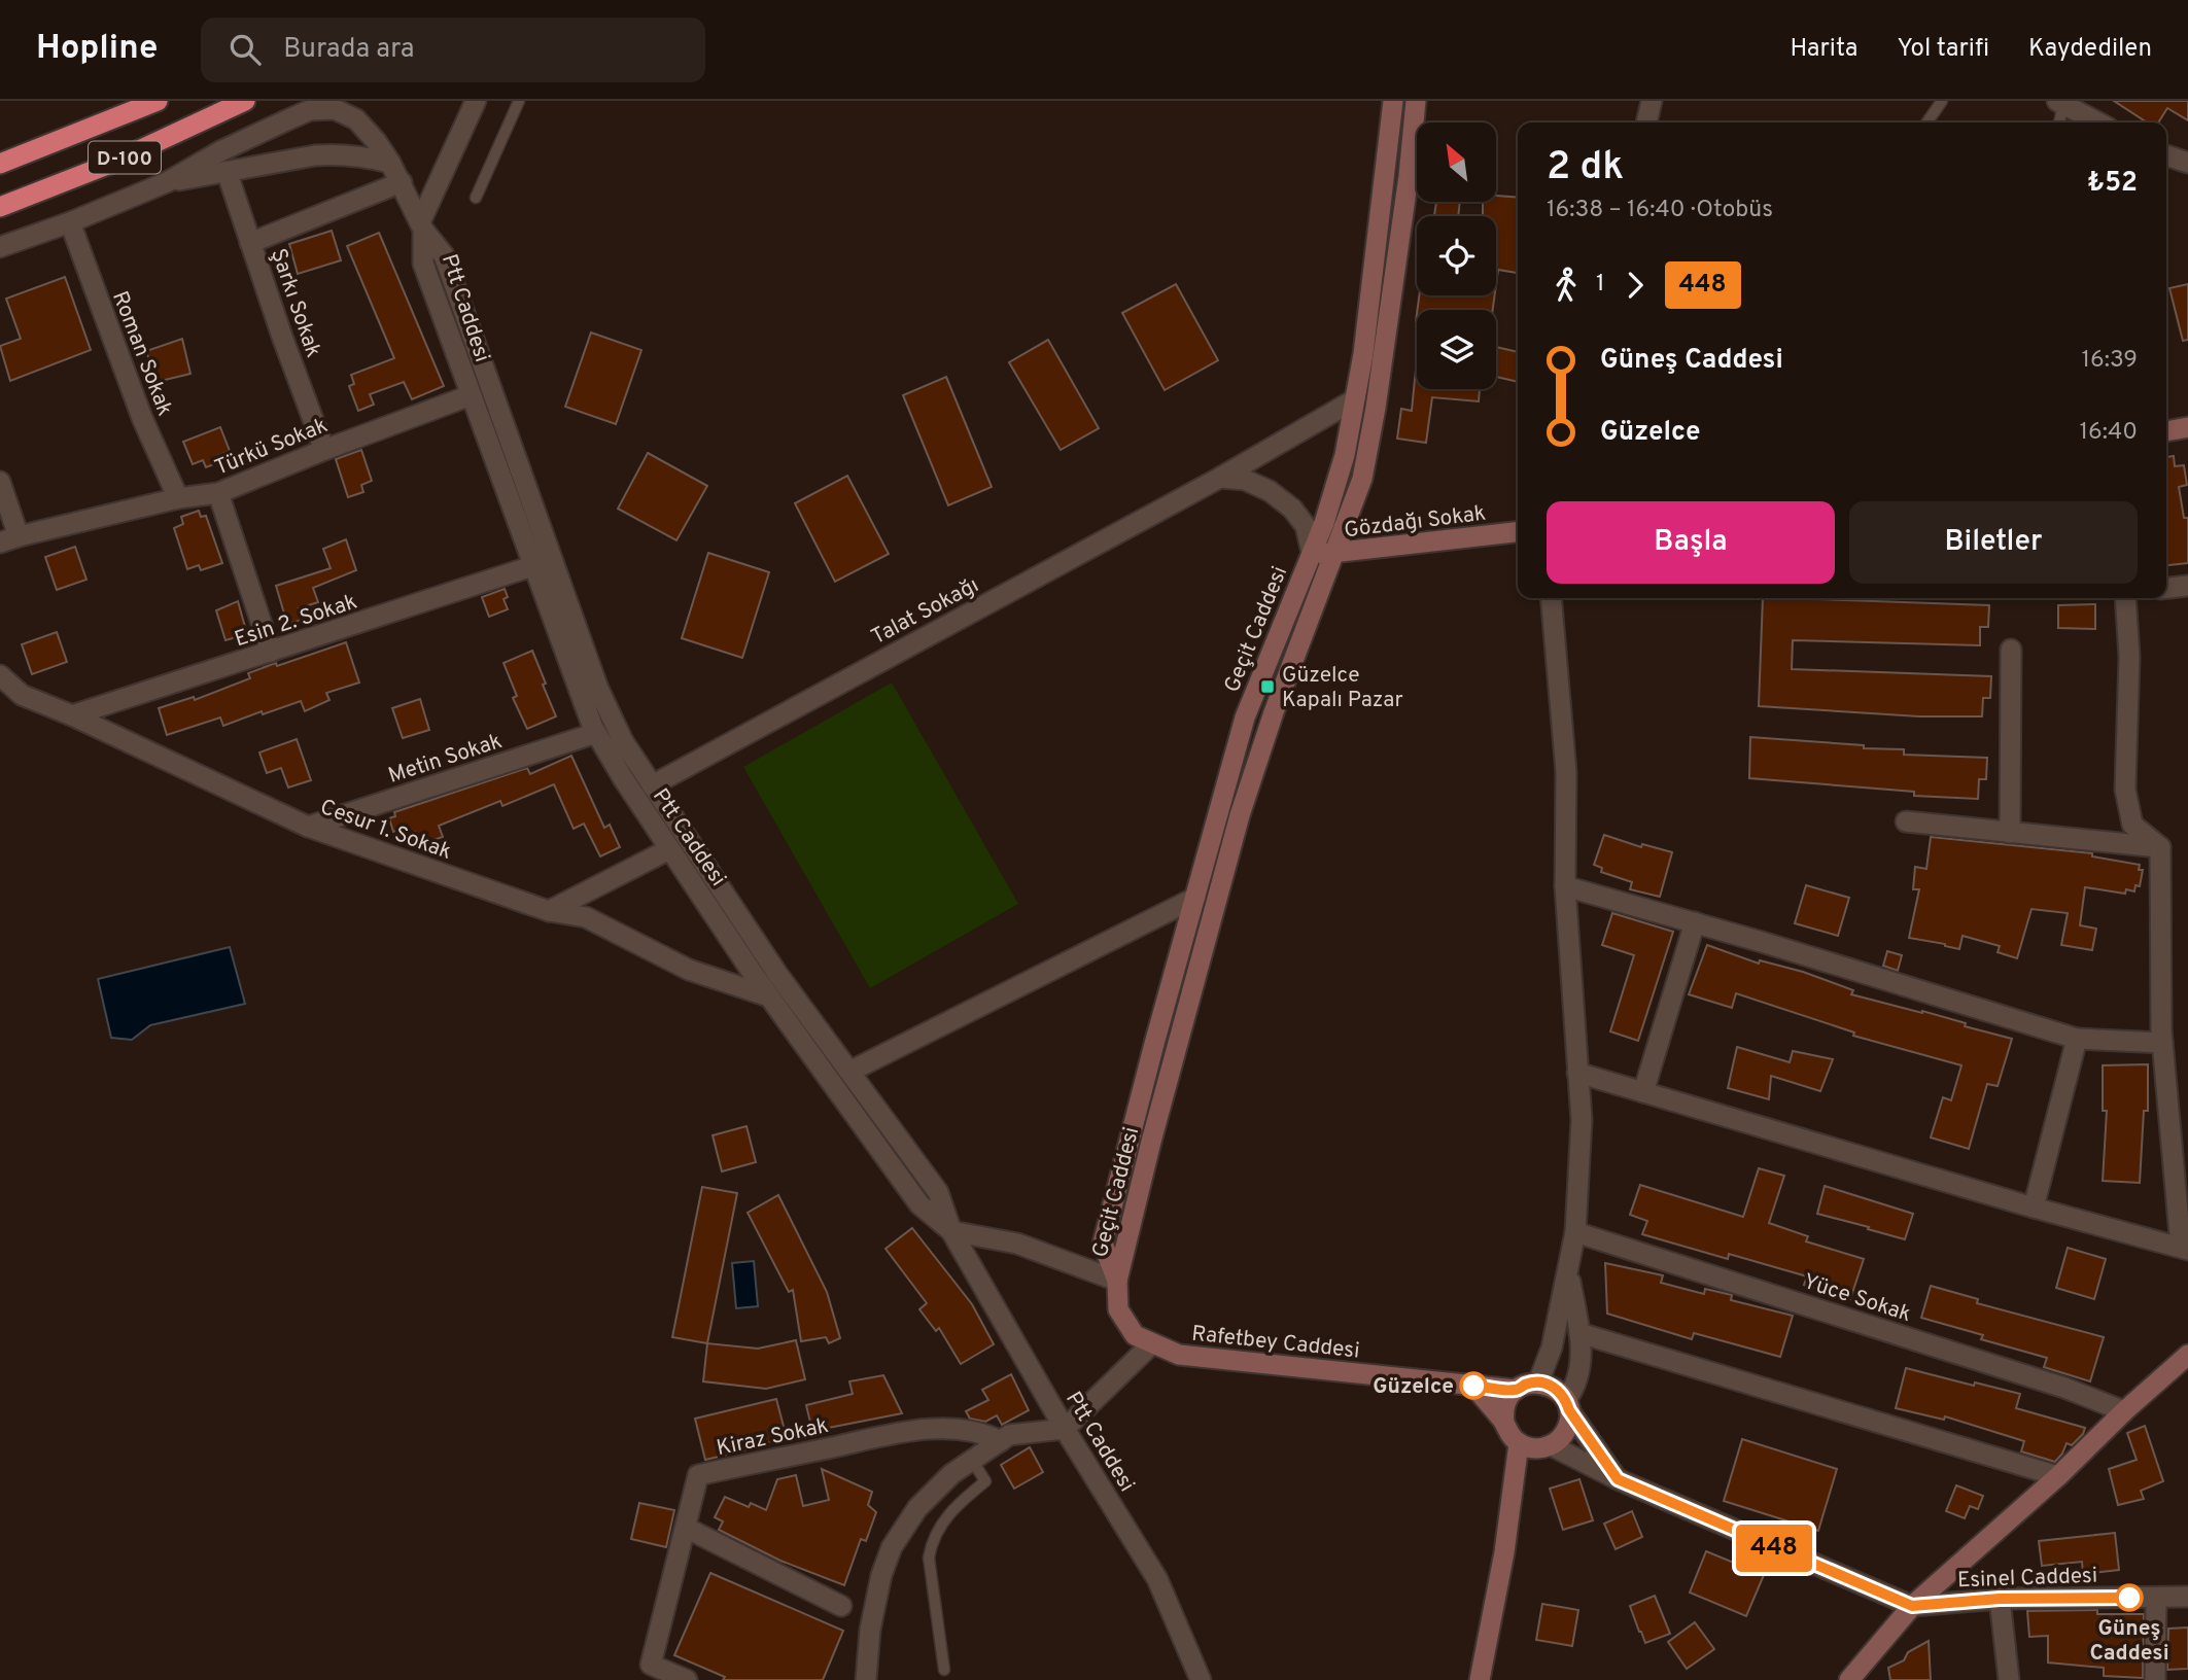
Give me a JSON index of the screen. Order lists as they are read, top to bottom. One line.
{"streets":{"highway":["D-100"],"main road":["Gözdağı Sokak","Geçit Caddesi","Rafetbey Caddesi"],"street":["Şarkı Sokak","Ptt Caddesi","Roman Sokak","Türkü Sokak","Talat Sokağı","Esin 2. Sokak","Metin Sokak","Cesur 1. Sokak","Yüce Sokak","Kiraz Sokak","Esinel Caddesi"]},"crossings":[["Şarkı Sokak","Türkü Sokak"],["Ptt Caddesi","Türkü Sokak"],["Ptt Caddesi","Talat Sokağı"],["Ptt Caddesi","Esin 2. Sokak"],["Ptt Caddesi","Metin Sokak"],["Ptt Caddesi","Cesur 1. Sokak"],["Roman Sokak","Türkü Sokak"],["Gözdağı Sokak","Geçit Caddesi"],["Talat Sokağı","Geçit Caddesi"],["Esin 2. Sokak","Cesur 1. Sokak"],["Geçit Caddesi","Rafetbey Caddesi"],["Metin Sokak","Cesur 1. Sokak"]],"places":{"transit":["Güzelce Kapalı Pazar"],"other":["Güzelce","Güneş Caddesi"]},"lines":["bus line 448"],"north":"top left","page":{"header":"Hopline","search":"Burada ara","nav":["Harita","Yol tarifi","Kaydedilen"],"on_map":"448","heading":["2 dk","16:38 – 16:40 · Otobüs","₺52"],"legs":["1","448"],"list":[{"name":"Güneş Caddesi","value":"16:39"},{"name":"Güzelce","value":"16:40"}],"buttons":["Başla","Biletler"]}}
